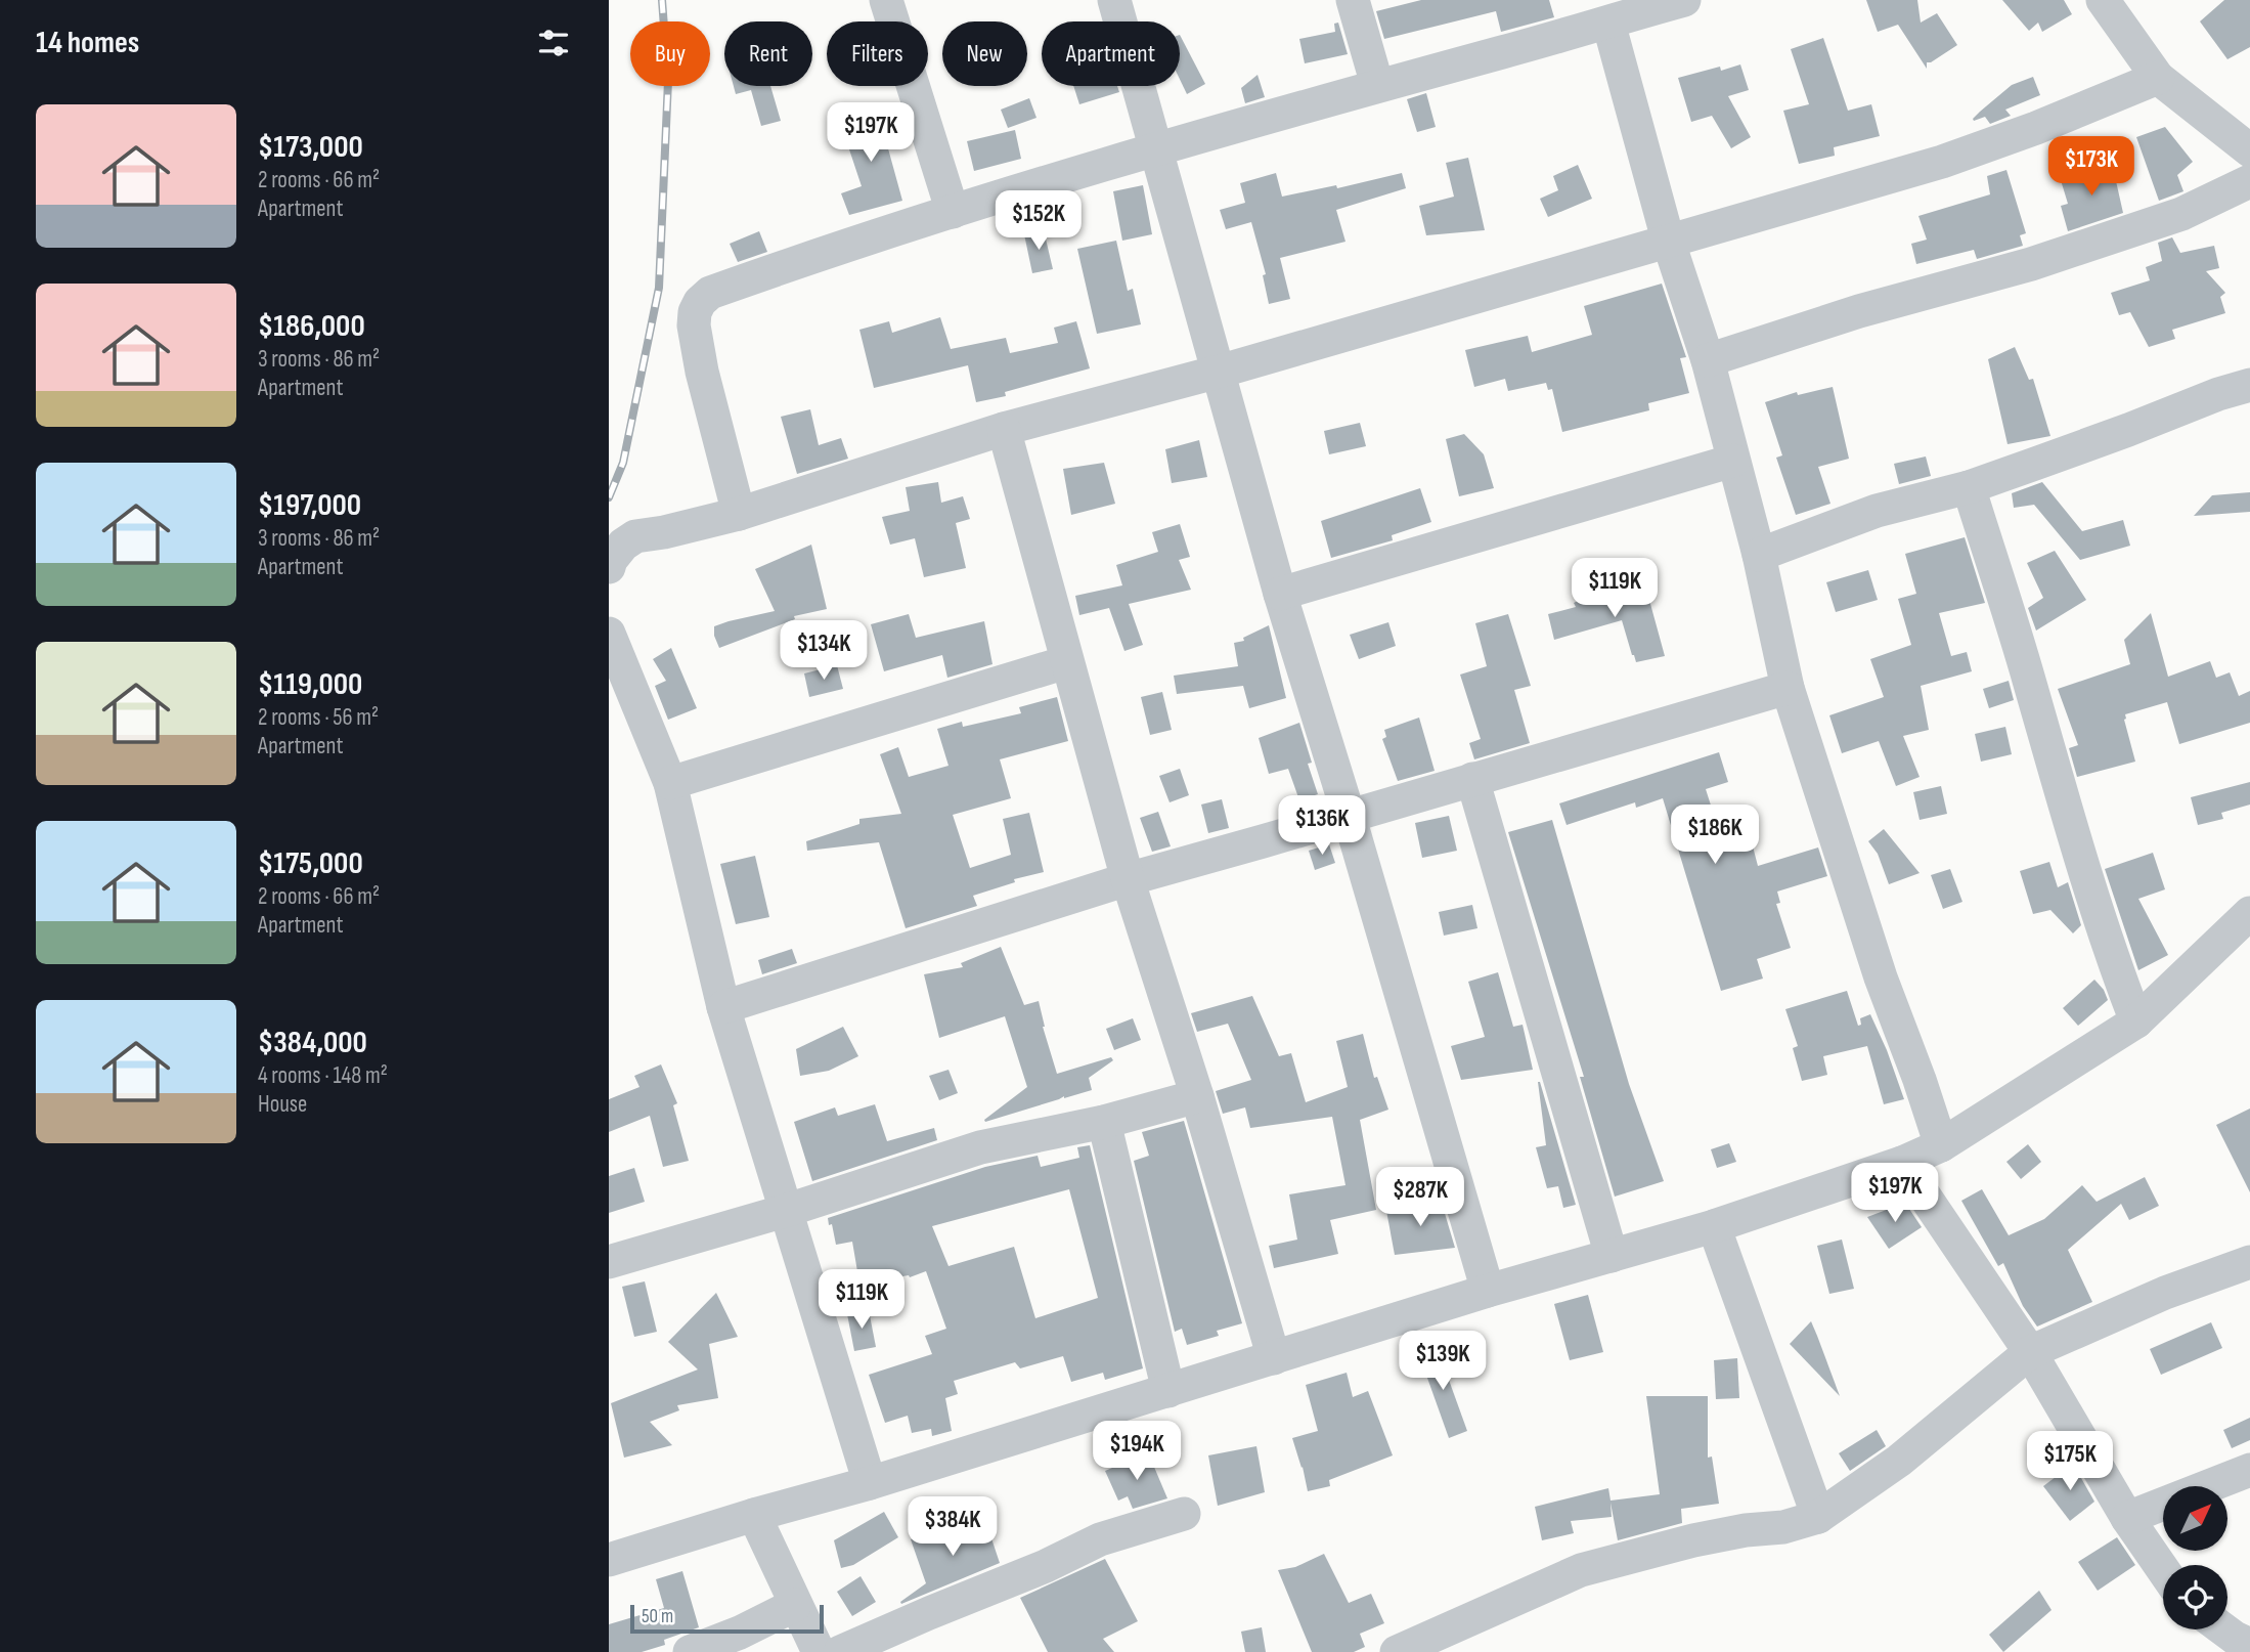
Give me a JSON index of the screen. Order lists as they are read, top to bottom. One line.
{"scale_bar":"50 m","north":"top right","page":{"heading":"14 homes","chip":["Buy","Rent","Filters","New","Apartment"],"list":[{"name":"$173,000","note":"2 rooms · 66 m² · Apartment"},{"name":"$186,000","note":"3 rooms · 86 m² · Apartment"},{"name":"$197,000","note":"3 rooms · 86 m² · Apartment"},{"name":"$119,000","note":"2 rooms · 56 m² · Apartment"},{"name":"$175,000","note":"2 rooms · 66 m² · Apartment"},{"name":"$384,000","note":"4 rooms · 148 m² · House"}],"price":["$197K","$173K","$152K","$119K","$134K","$136K","$186K","$197K","$287K","$119K","$139K","$194K","$175K","$384K"],"scale":"50 m"}}
